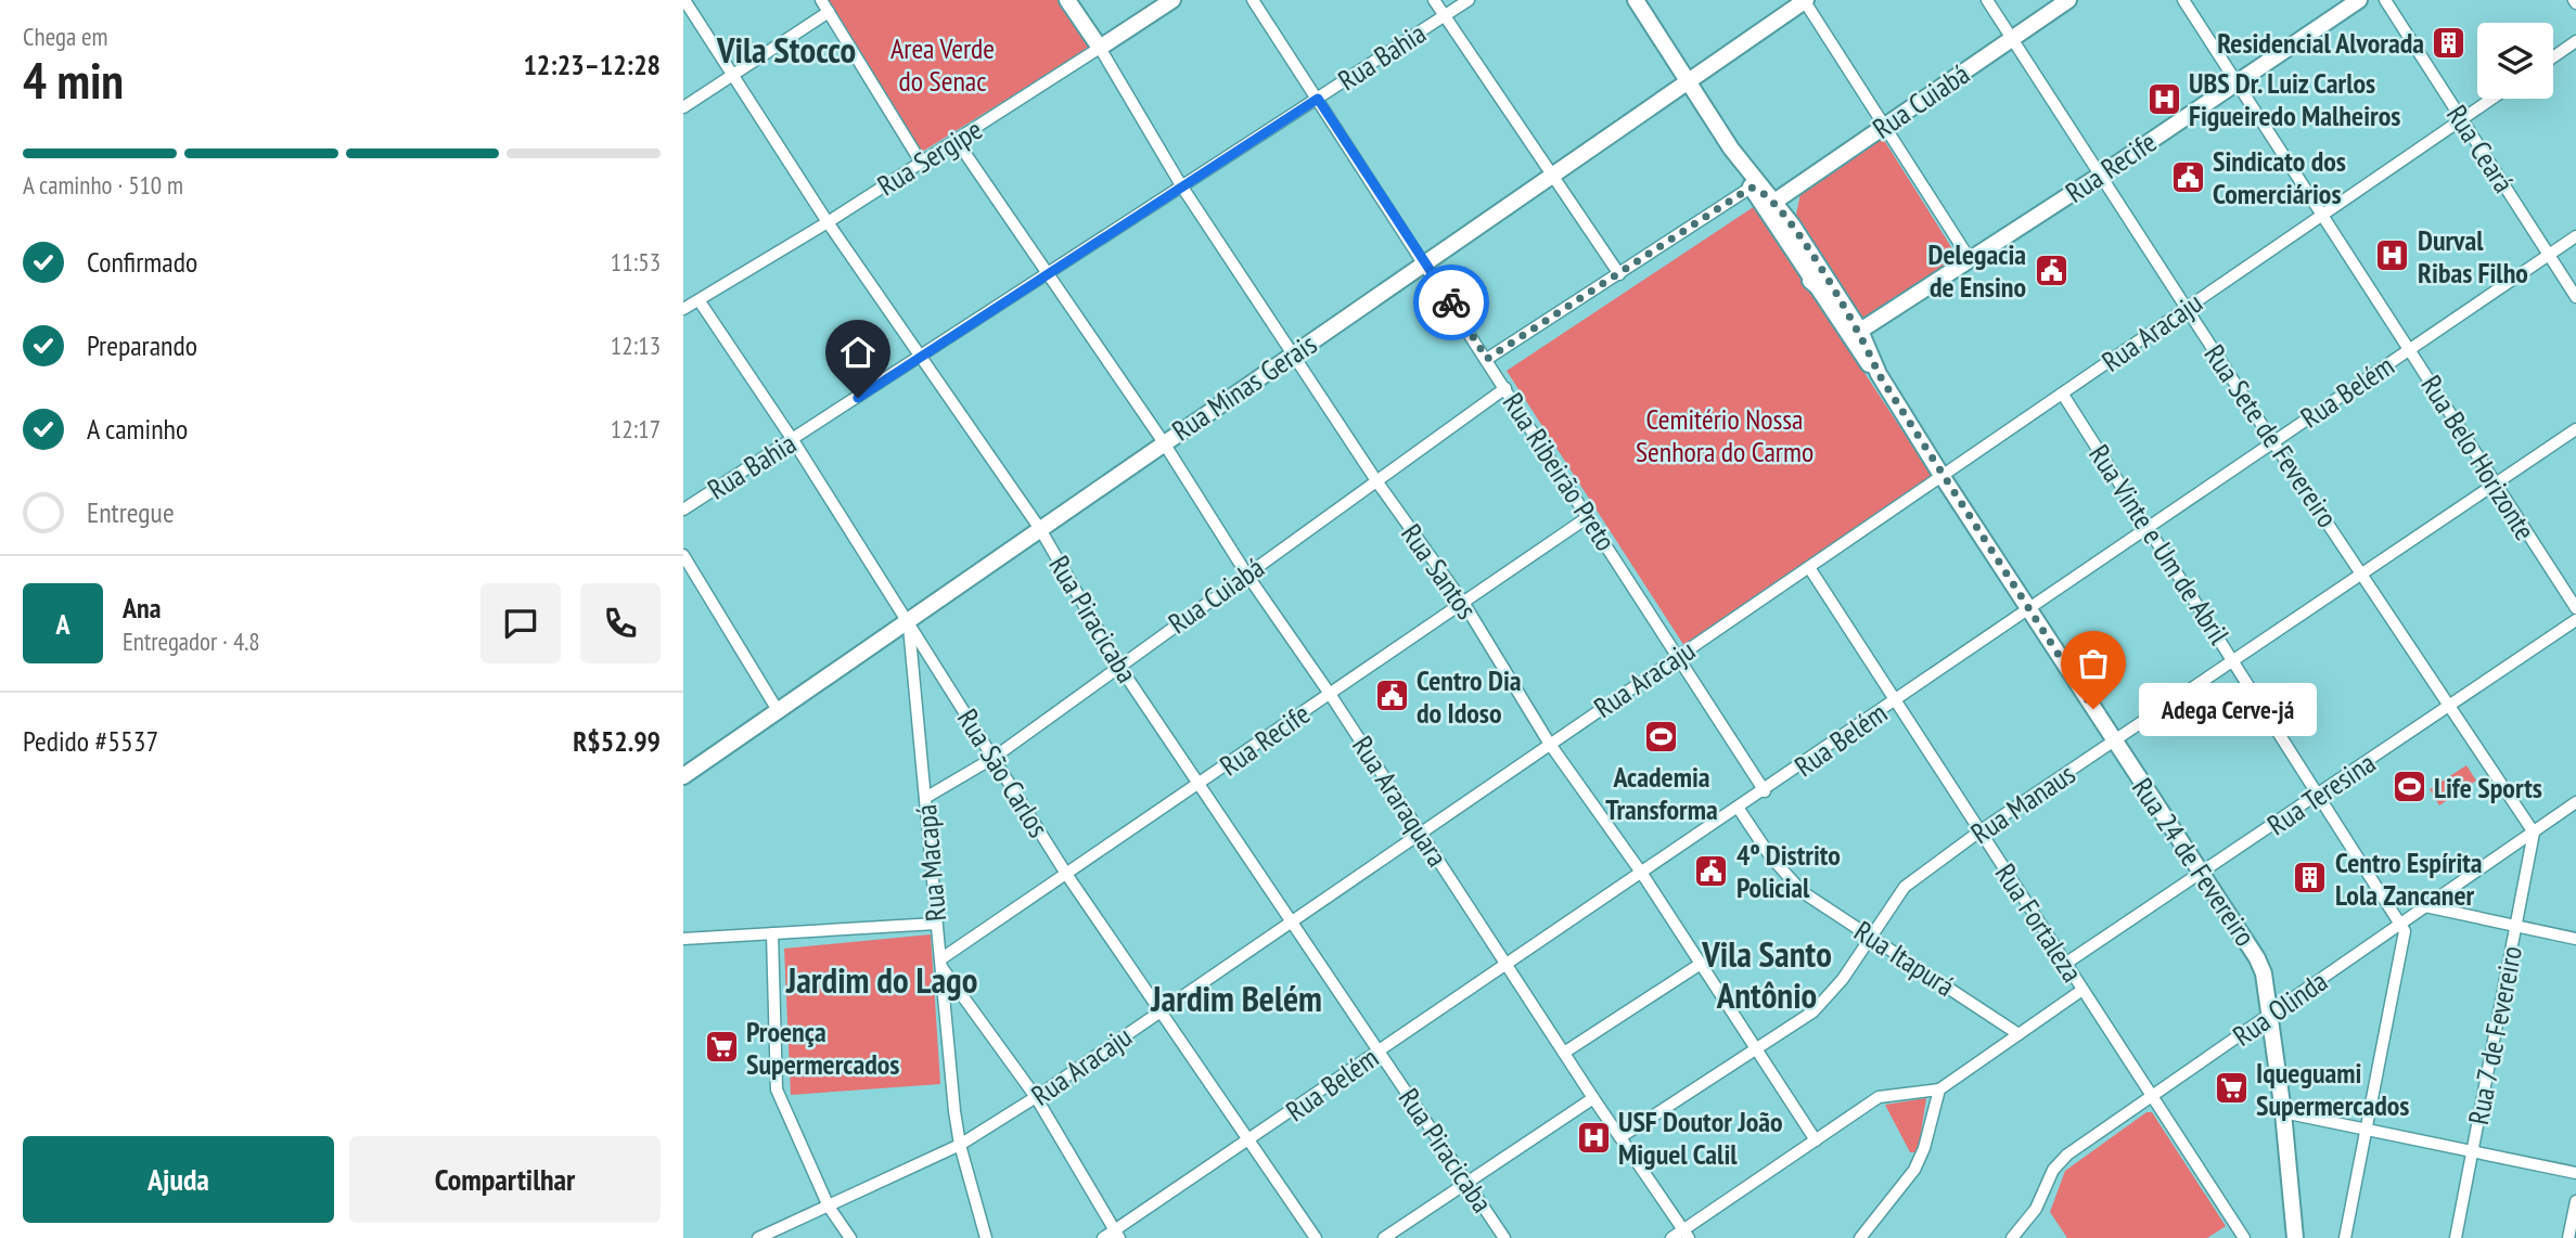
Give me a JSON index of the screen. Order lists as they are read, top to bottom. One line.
{"streets":{"main road":["Rua Cuiabá","Rua Sergipe","Rua Recife","Rua Minas Gerais","Rua Santos","Rua 24 de Fevereiro"],"street":["Rua Bahia","Rua Ceará","Rua Aracaju","Rua Belém","Rua Sete de Fevereiro","Rua Belo Horizonte","Rua Ribeirão Preto","Rua Vinte e Um de Abril","Rua Piracicaba","Rua São Carlos","Rua Teresina","Rua Araraquara","Rua Manaus","Rua Macapá","Rua Fortaleza","Rua Itapurá","Rua Olinda","Rua 7 de Fevereiro"]},"crossings":[["Rua Bahia","Rua Ribeirão Preto"],["Rua Bahia","Rua Santos"],["Rua Bahia","Rua Piracicaba"],["Rua Bahia","Rua São Carlos"],["Rua Bahia","Rua Araraquara"],["Rua Cuiabá","Rua Sete de Fevereiro"],["Rua Cuiabá","Rua Ribeirão Preto"],["Rua Cuiabá","Rua Santos"],["Rua Cuiabá","Rua Piracicaba"],["Rua Cuiabá","Rua São Carlos"],["Rua Cuiabá","Rua Araraquara"],["Rua Cuiabá","Rua 24 de Fevereiro"],["Rua Cuiabá","Rua Macapá"],["Rua Ceará","Rua Aracaju"],["Rua Ceará","Rua Belém"],["Rua Sergipe","Rua Santos"],["Rua Sergipe","Rua Piracicaba"],["Rua Sergipe","Rua São Carlos"],["Rua Sergipe","Rua Araraquara"],["Rua Recife","Rua Sete de Fevereiro"],["Rua Recife","Rua Belo Horizonte"],["Rua Recife","Rua Ribeirão Preto"],["Rua Recife","Rua Santos"],["Rua Recife","Rua Piracicaba"],["Rua Recife","Rua São Carlos"],["Rua Recife","Rua Araraquara"],["Rua Recife","Rua 24 de Fevereiro"],["Rua Recife","Rua Macapá"],["Rua Aracaju","Rua Sete de Fevereiro"],["Rua Aracaju","Rua Belo Horizonte"],["Rua Aracaju","Rua Ribeirão Preto"],["Rua Aracaju","Rua Vinte e Um de Abril"],["Rua Aracaju","Rua Santos"],["Rua Aracaju","Rua Piracicaba"],["Rua Aracaju","Rua São Carlos"],["Rua Aracaju","Rua Araraquara"],["Rua Aracaju","Rua 24 de Fevereiro"],["Rua Aracaju","Rua Macapá"],["Rua Aracaju","Rua Fortaleza"],["Rua Minas Gerais","Rua Ribeirão Preto"],["Rua Minas Gerais","Rua Santos"],["Rua Minas Gerais","Rua Piracicaba"],["Rua Minas Gerais","Rua São Carlos"],["Rua Minas Gerais","Rua Araraquara"],["Rua Minas Gerais","Rua 24 de Fevereiro"],["Rua Minas Gerais","Rua Macapá"],["Rua Belém","Rua Sete de Fevereiro"],["Rua Belém","Rua Belo Horizonte"],["Rua Belém","Rua Ribeirão Preto"],["Rua Belém","Rua Vinte e Um de Abril"],["Rua Belém","Rua Santos"],["Rua Belém","Rua Piracicaba"],["Rua Belém","Rua São Carlos"],["Rua Belém","Rua Araraquara"],["Rua Belém","Rua 24 de Fevereiro"],["Rua Belém","Rua Fortaleza"],["Rua Belém","Rua Itapurá"],["Rua Sete de Fevereiro","Rua Teresina"],["Rua Sete de Fevereiro","Rua Manaus"],["Rua Sete de Fevereiro","Rua Olinda"],["Rua Sete de Fevereiro","Rua 7 de Fevereiro"],["Rua Belo Horizonte","Rua Manaus"],["Rua Vinte e Um de Abril","Rua Teresina"],["Rua Vinte e Um de Abril","Rua Manaus"],["Rua Vinte e Um de Abril","Rua Olinda"],["Rua Santos","Rua Manaus"],["Rua São Carlos","Rua Macapá"],["Rua Teresina","Rua 24 de Fevereiro"],["Rua Teresina","Rua Fortaleza"],["Rua Araraquara","Rua Manaus"],["Rua Manaus","Rua 24 de Fevereiro"],["Rua Manaus","Rua Fortaleza"],["Rua Manaus","Rua Itapurá"],["Rua 24 de Fevereiro","Rua Olinda"],["Rua Fortaleza","Rua Olinda"],["Rua Olinda","Rua 7 de Fevereiro"]],"districts":["Vila Stocco","Vila Santo Antônio","Jardim do Lago","Jardim Belém"],"parks":["Area Verde do Senac","Cemitério Nossa Senhora do Carmo"],"places":{"building":["Residencial Alvorada","Centro Espírita Lola Zancaner"],"hospital":["UBS Dr. Luiz Carlos Figueiredo Malheiros","Durval Ribas Filho","USF Doutor João Miguel Calil"],"public building":["Sindicato dos Comerciários","Delegacia de Ensino","Centro Dia do Idoso","4º Distrito Policial"],"other":["Adega Cerve-já"],"sports":["Academia Transforma","Life Sports"],"supermarket":["Proença Supermercados","Iqueguami Supermercados"]},"page":{"heading":["4 min","Chega em","12:23–12:28"],"panel":["Ana","Entregador · 4.8","Pedido #5537","R$52.99"],"bar":"A caminho · 510 m","list":[["Confirmado","11:53"],["Preparando","12:13"],["A caminho","12:17"],"Entregue"],"round":"A","bubble":"Adega Cerve-já","buttons":["Ajuda","Compartilhar"]}}
